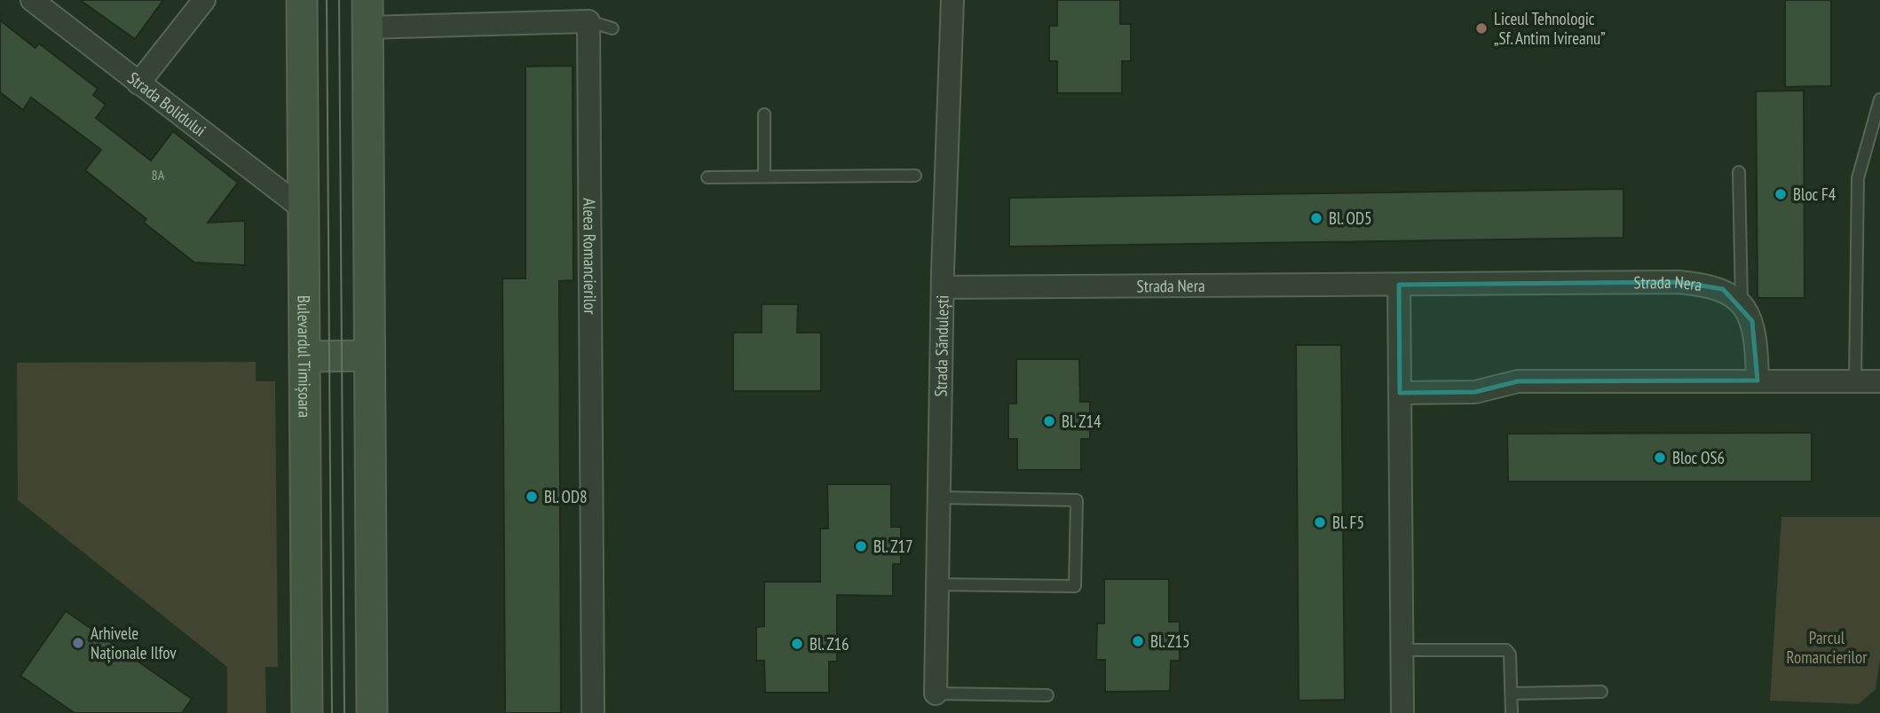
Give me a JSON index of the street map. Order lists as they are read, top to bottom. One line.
{"streets":{"main road":["Bulevardul Timișoara"],"street":["Strada Bolidului","Aleea Romancierilor","Strada Nera","Strada Săndulești"]},"crossings":[["Strada Bolidului","Bulevardul Timișoara"],["Strada Nera","Strada Săndulești"]],"parks":["Parcul Romancierilor"],"places":["Liceul Tehnologic „Sf. Antim Ivireanu”","Bloc F4","Bl. OD5","Bl. Z14","Bloc OS6","Bl. OD8","Bl. F5","Bl. Z17","Bl. Z15","Arhivele Naționale Ilfov","Bl. Z16"],"house_numbers":["8A"]}
